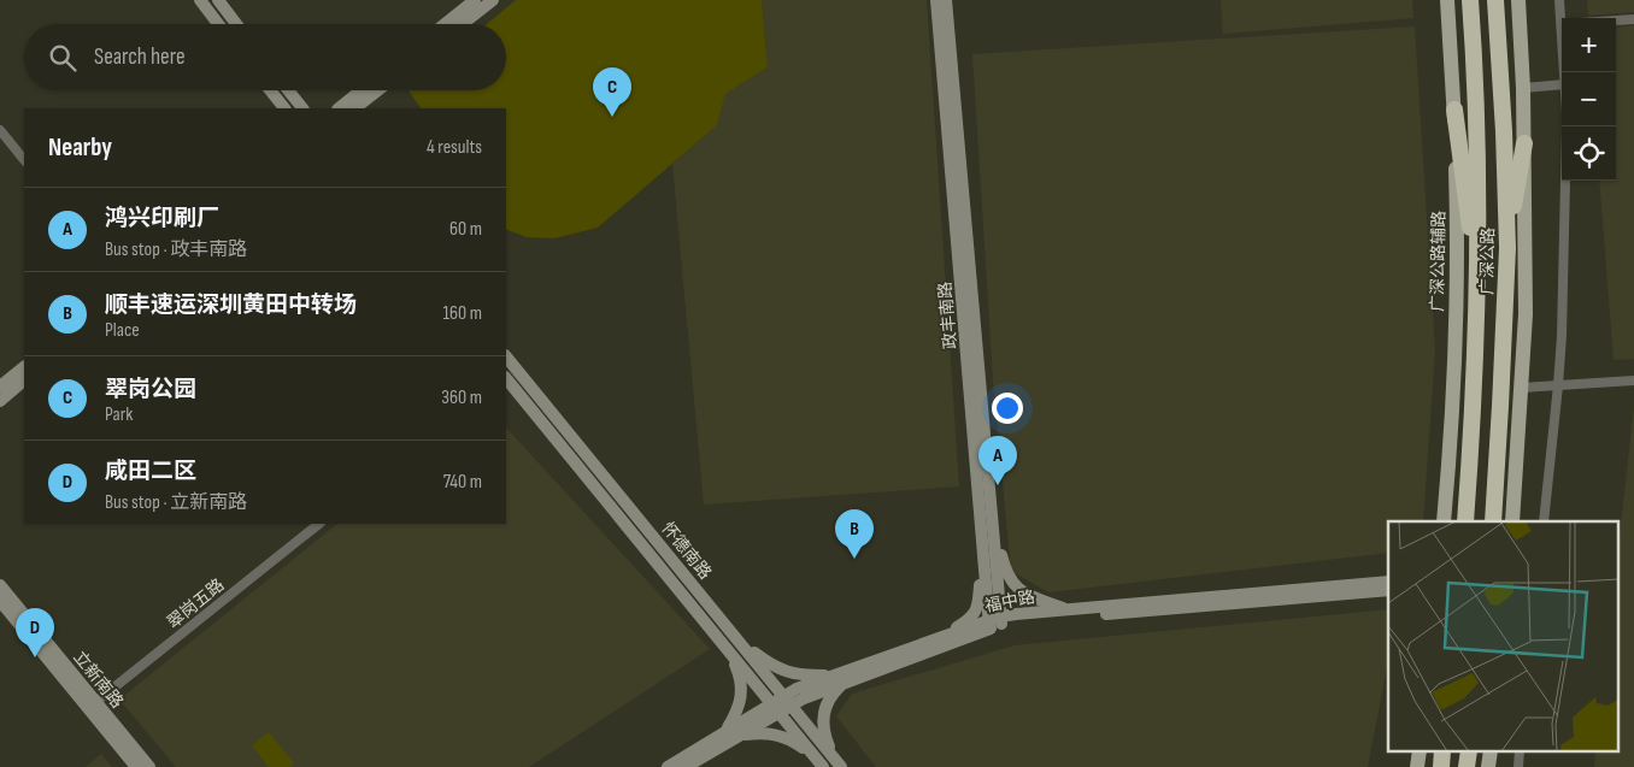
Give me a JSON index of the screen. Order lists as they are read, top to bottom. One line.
{"streets":{"highway":["广深公路"],"main road":["广深公路辅路","政丰南路","怀德南路","福中路","立新南路"],"street":["翠岗五路"]},"crossings":[["政丰南路","福中路"],["怀德南路","福中路"],["翠岗五路","立新南路"]],"page":{"map_buttons":["+","−"],"search":"Search here","pins":["C","A","B","D"],"heading":["Nearby","4 results"],"list":[{"mark":"A","name":"鸿兴印刷厂","note":"Bus stop · 政丰南路","value":"60 m"},{"mark":"B","name":"顺丰速运深圳黄田中转场","note":"Place","value":"160 m"},{"mark":"C","name":"翠岗公园","note":"Park","value":"360 m"},{"mark":"D","name":"咸田二区","note":"Bus stop · 立新南路","value":"740 m"}]}}
